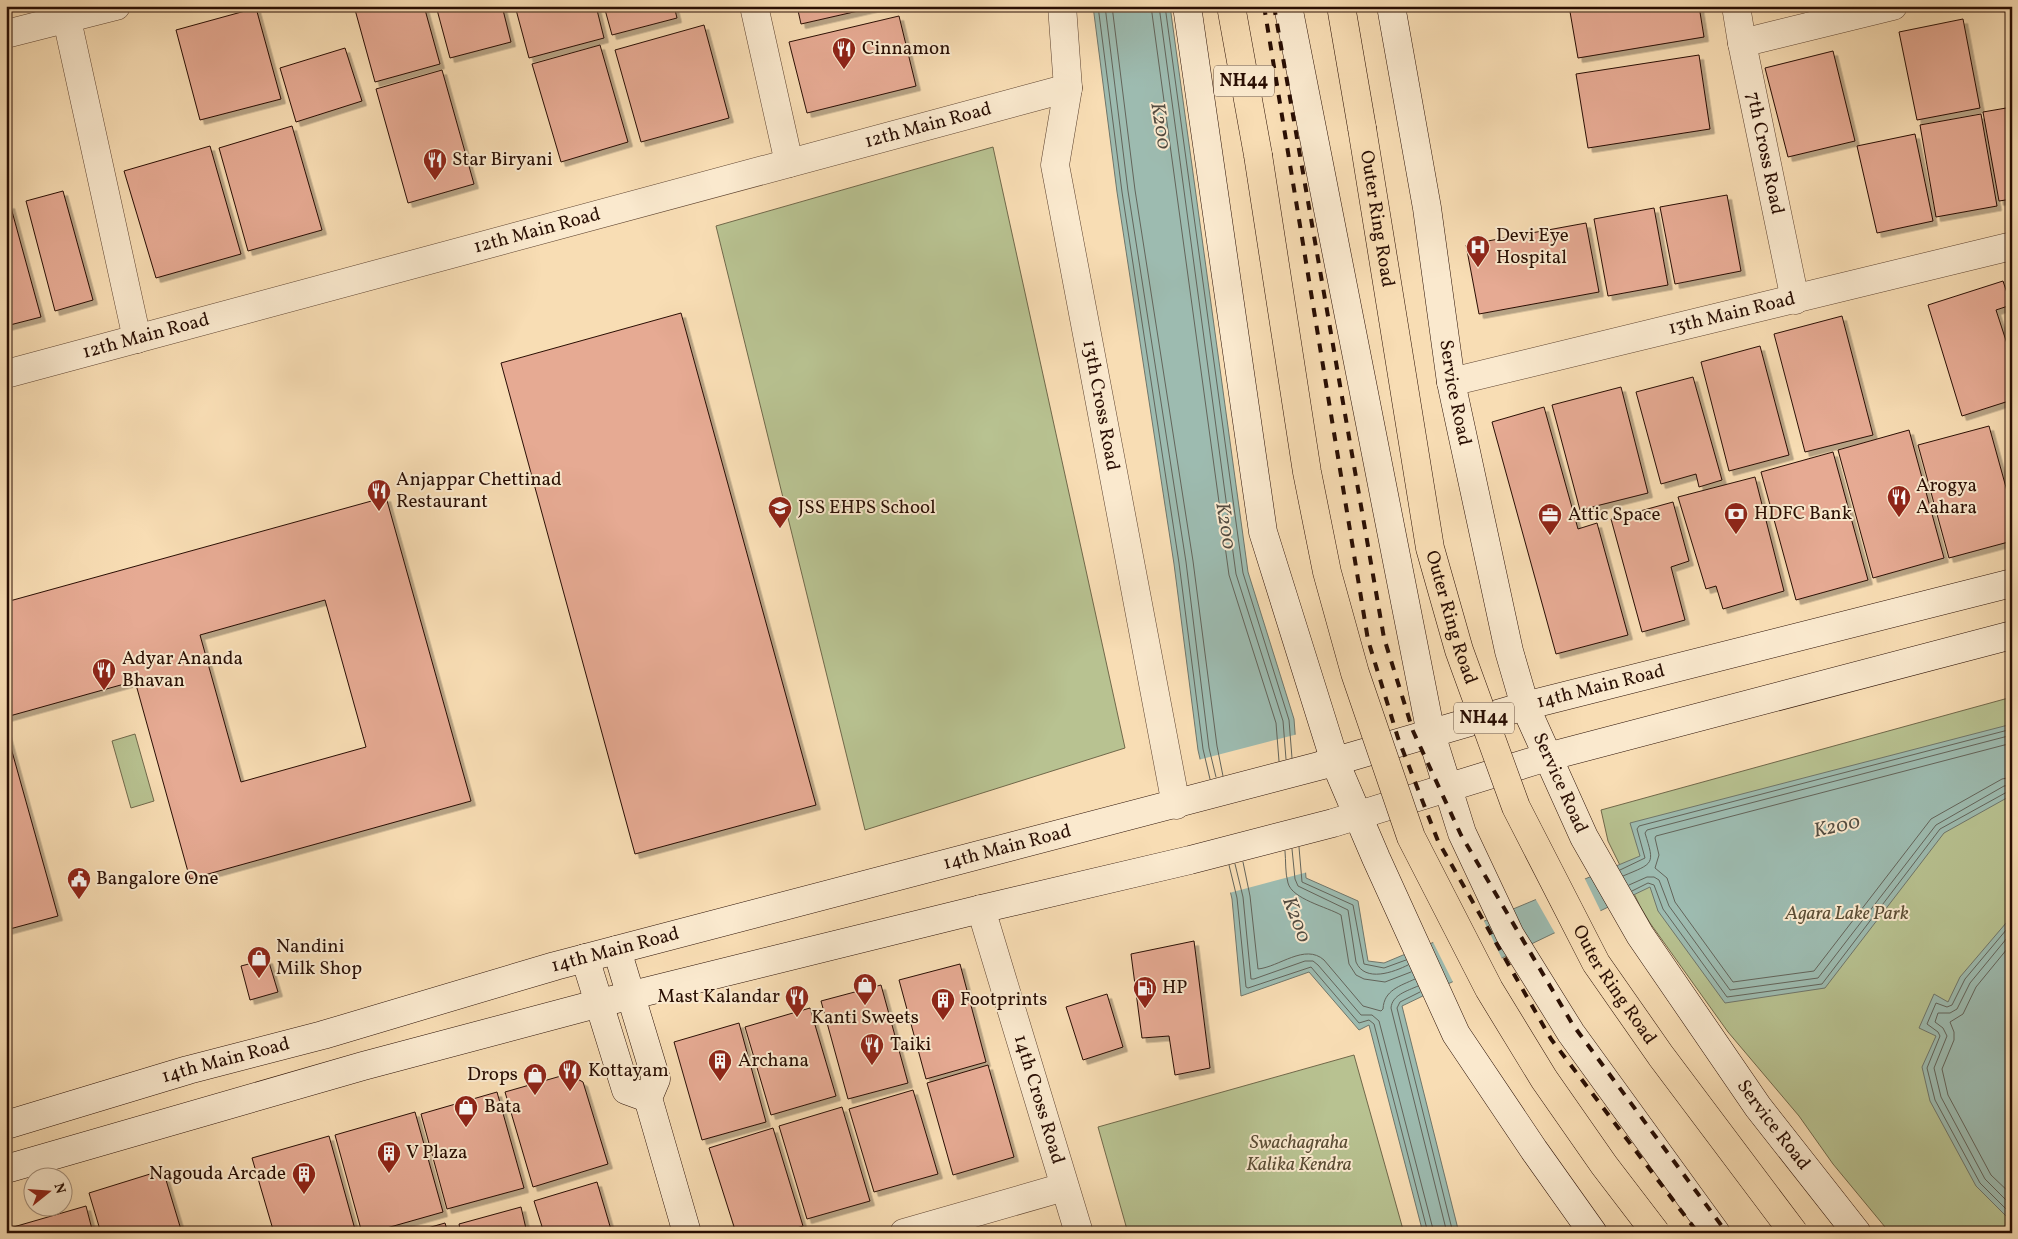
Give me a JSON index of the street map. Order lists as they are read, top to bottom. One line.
{"streets":{"highway":["NH44","Outer Ring Road"],"street":["12th Main Road","7th Cross Road","13th Main Road","Service Road","13th Cross Road","14th Main Road","14th Cross Road"]},"crossings":[["12th Main Road","13th Cross Road"],["7th Cross Road","13th Main Road"],["13th Main Road","Service Road"],["Service Road","14th Main Road"],["13th Cross Road","14th Main Road"]],"water":["K200"],"parks":["Agara Lake Park","Swachagraha Kalika Kendra"],"places":{"restaurant":["Cinnamon","Star Biryani","Anjappar Chettinad Restaurant","Arogya Aahara","Adyar Ananda Bhavan","Mast Kalandar","Taiki","Kottayam"],"hospital":["Devi Eye Hospital"],"school or university":["JSS EHPS School"],"bank":["HDFC Bank"],"office":["Attic Space"],"public building":["Bangalore One"],"shop":["Nandini Milk Shop","Kanti Sweets","Drops","Bata"],"fuel station":["HP"],"building":["Footprints","Archana","V Plaza","Nagouda Arcade"]},"north":"right"}
